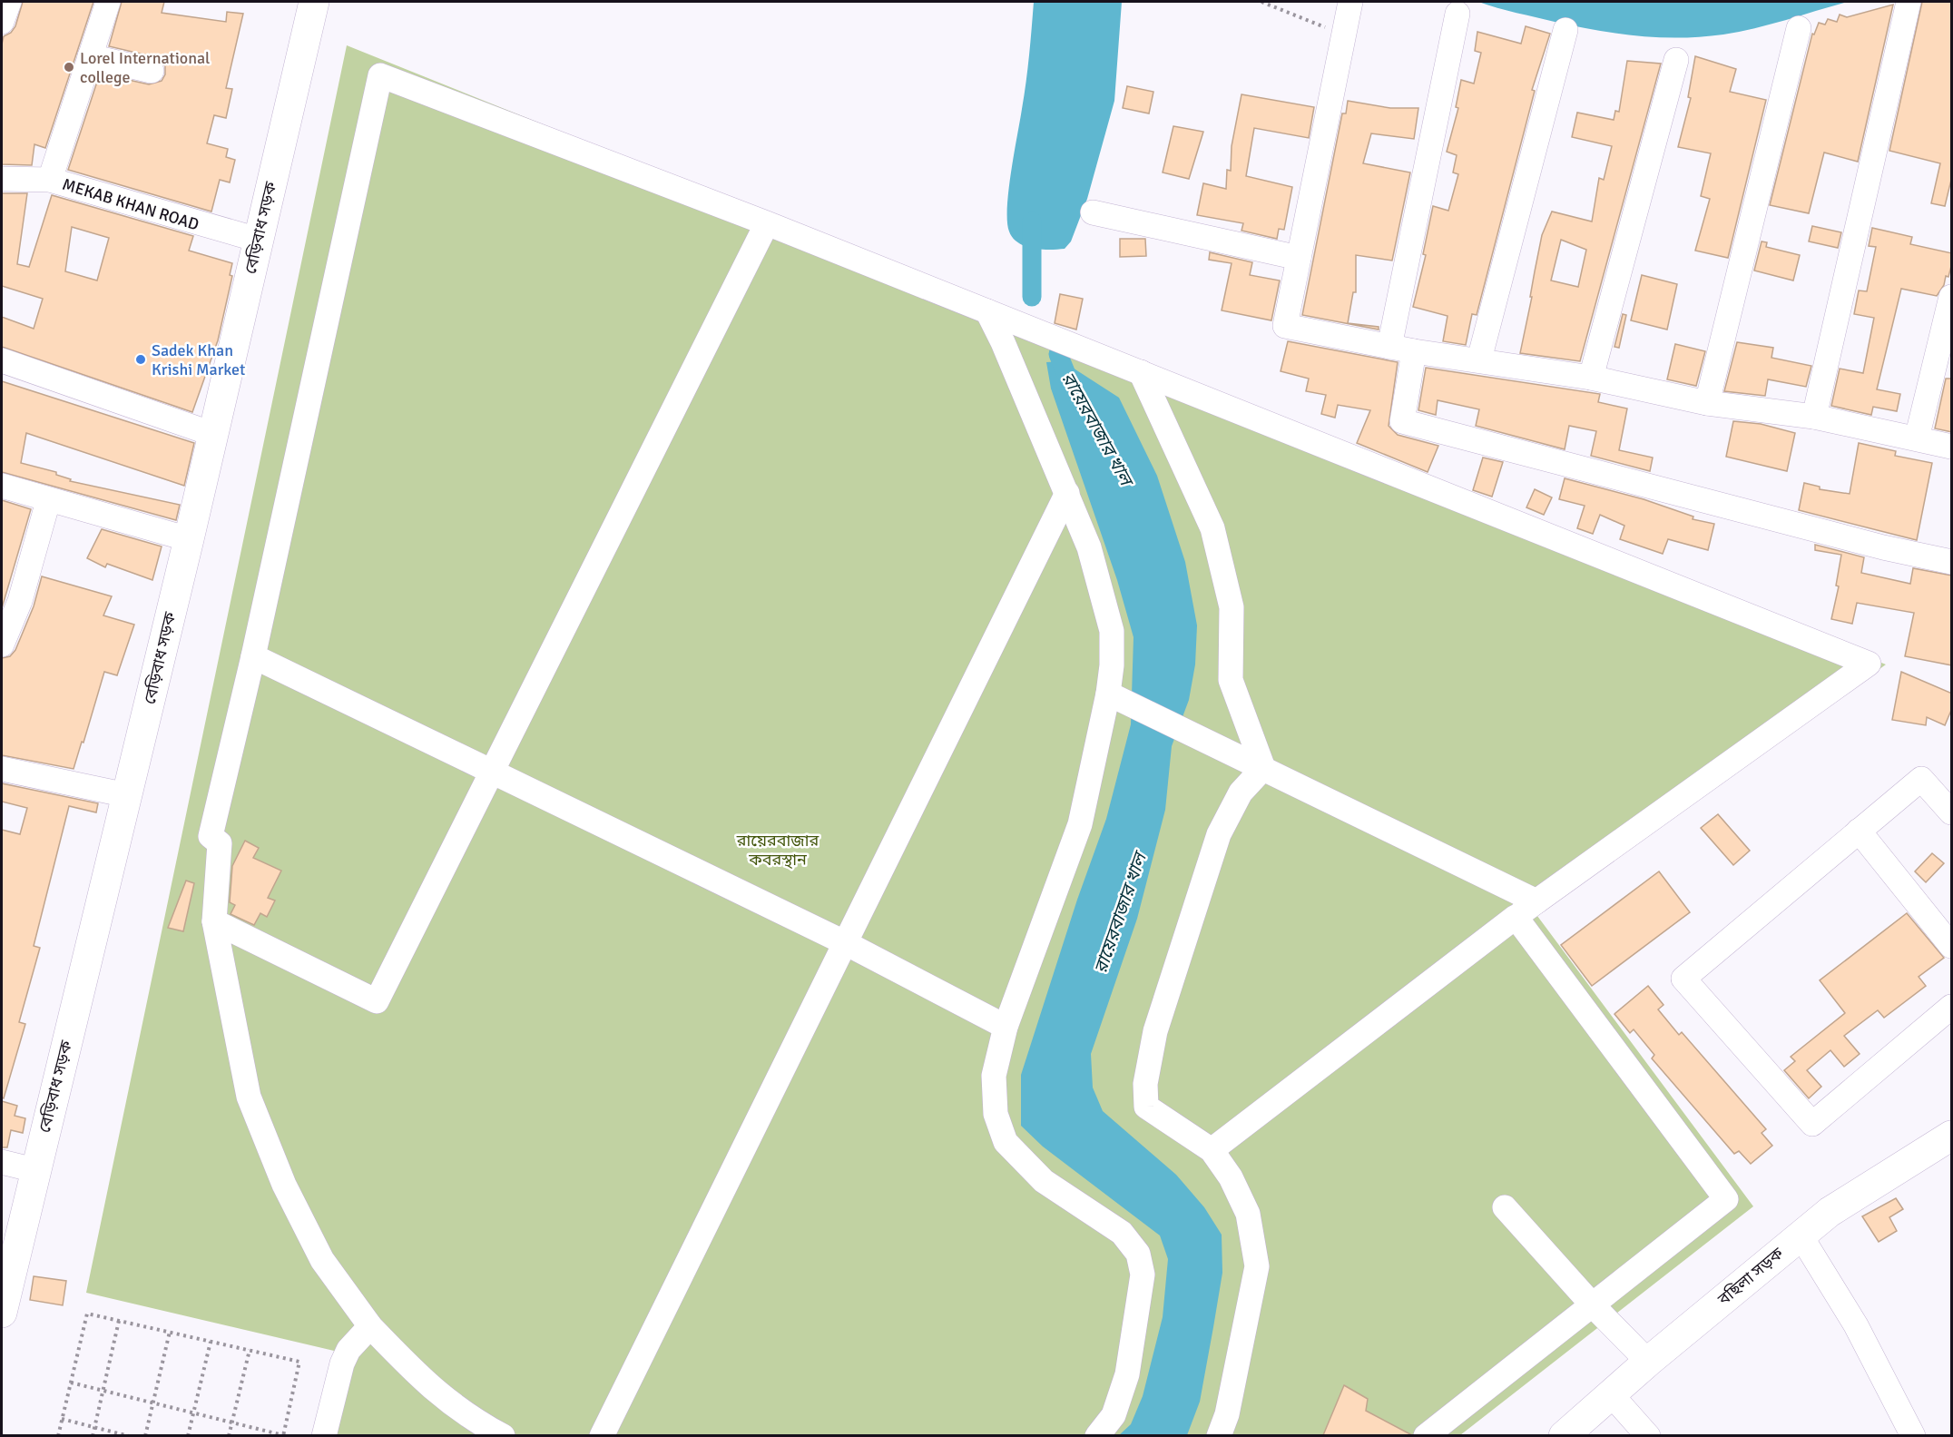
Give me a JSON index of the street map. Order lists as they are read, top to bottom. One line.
{"streets":{"main road":["বেড়িবাধ সড়ক","বছিলা সড়ক"],"street":["MEKAB KHAN ROAD"]},"crossings":[["MEKAB KHAN ROAD","বেড়িবাধ সড়ক"]],"water":["রায়েরবাজার খাল"],"parks":["রায়েরবাজার কবরস্থান"],"places":["Lorel International college","Sadek Khan Krishi Market"]}
